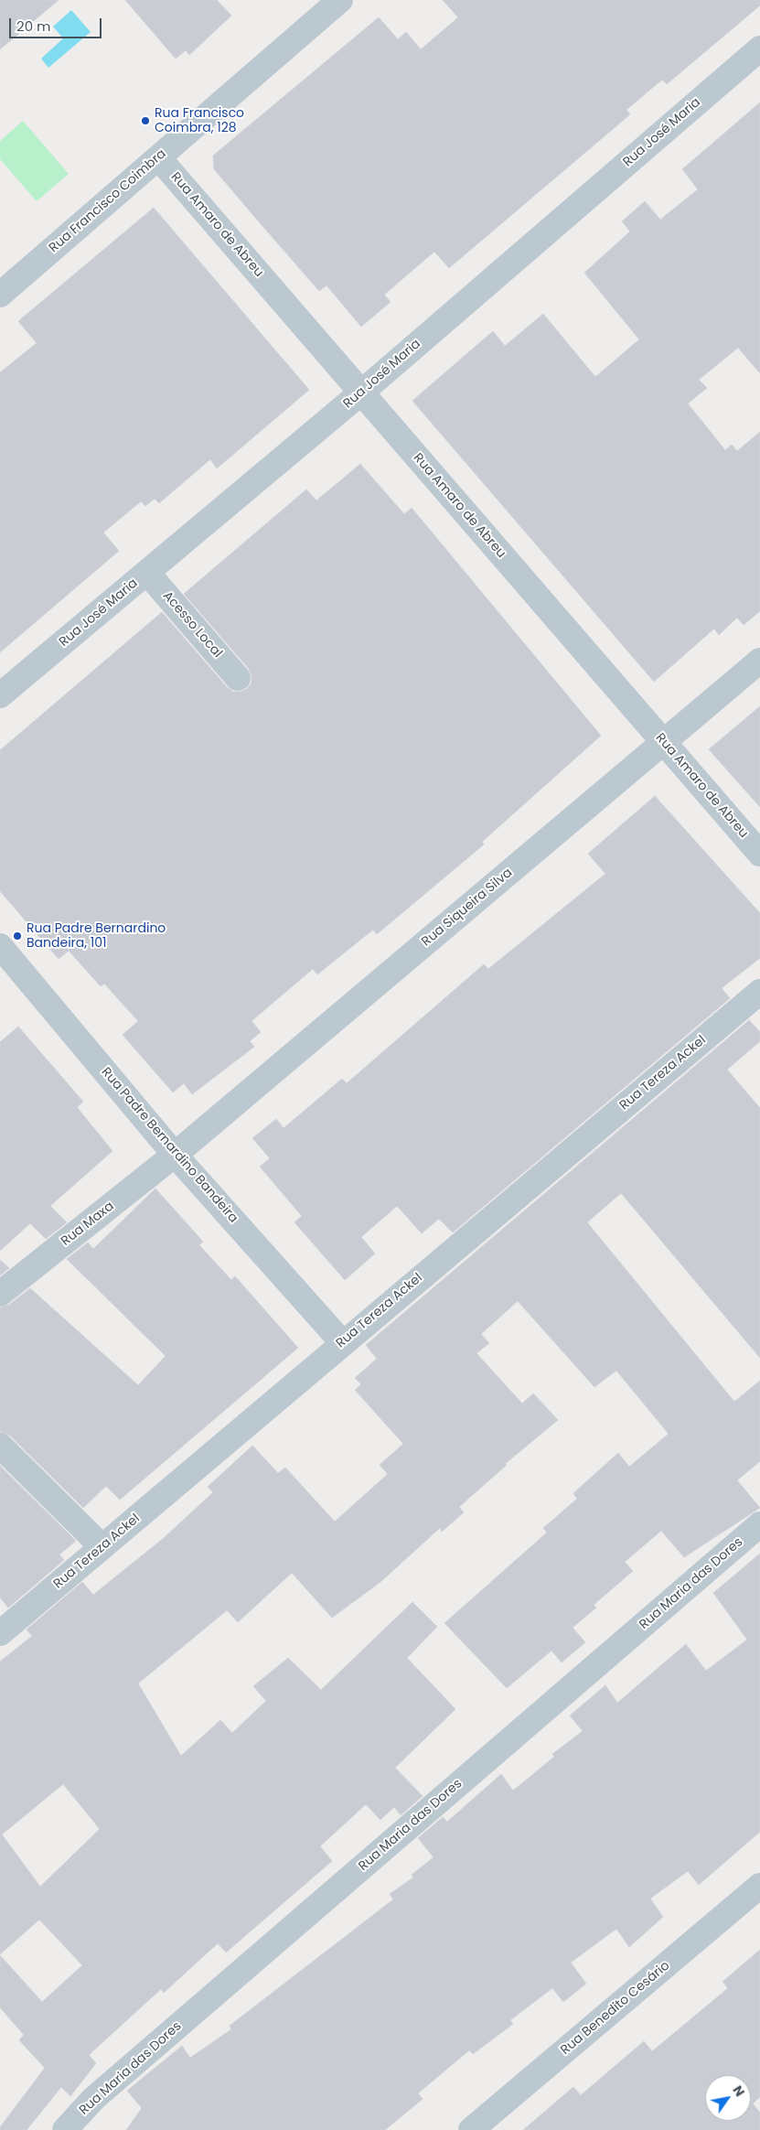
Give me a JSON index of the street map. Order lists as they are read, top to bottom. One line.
{"streets":{"street":["Rua José Maria","Rua Francisco Coimbra","Rua Amaro de Abreu","Acesso Local","Rua Siqueira Silva","Rua Tereza Ackel","Rua Padre Bernardino Bandeira","Rua Maxa","Rua Maria das Dores","Rua Benedito Cesário"]},"crossings":[["Rua José Maria","Rua Amaro de Abreu"],["Rua José Maria","Acesso Local"],["Rua Francisco Coimbra","Rua Amaro de Abreu"],["Rua Amaro de Abreu","Rua Siqueira Silva"],["Rua Siqueira Silva","Rua Padre Bernardino Bandeira"],["Rua Siqueira Silva","Rua Maxa"],["Rua Tereza Ackel","Rua Padre Bernardino Bandeira"],["Rua Padre Bernardino Bandeira","Rua Maxa"]],"places":["Rua Francisco Coimbra, 128","Rua Padre Bernardino Bandeira, 101"],"scale_bar":"20 m","north":"top right"}
